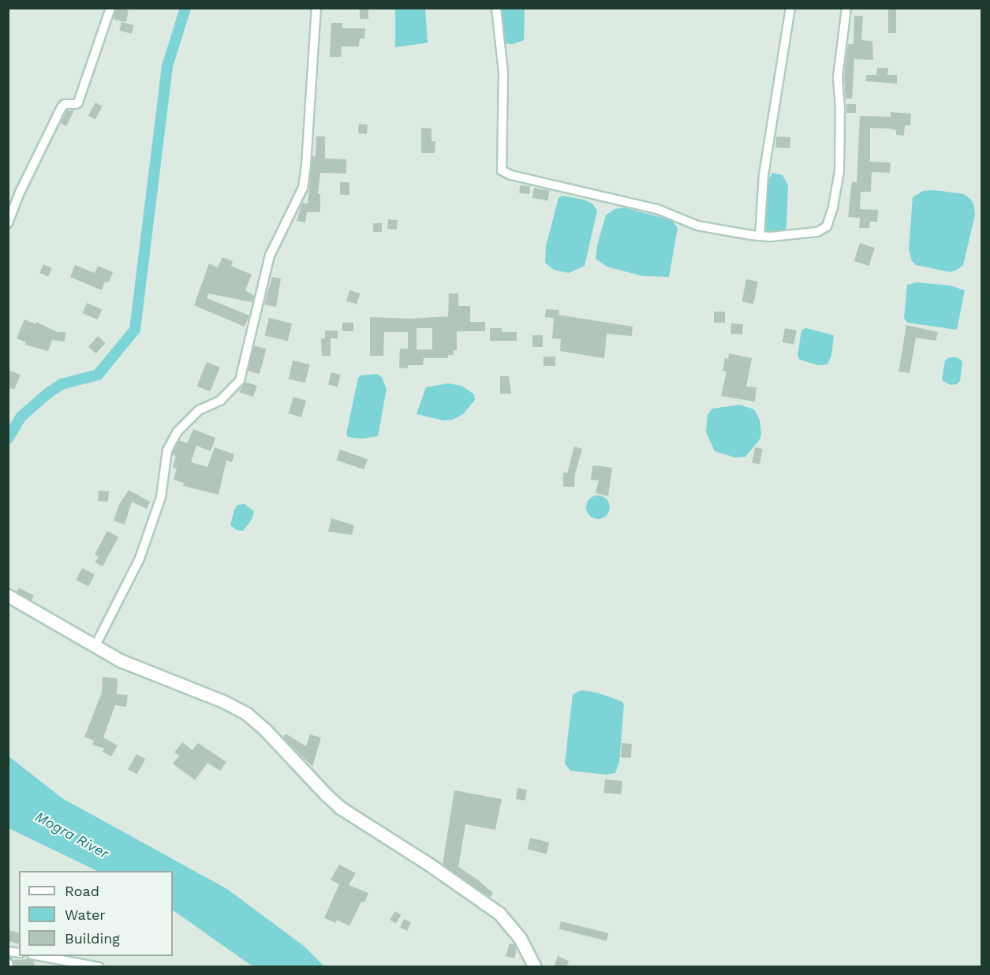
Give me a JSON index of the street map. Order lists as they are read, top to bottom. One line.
{"water":["Mogra River"],"legend":["Road","Water","Building"]}
